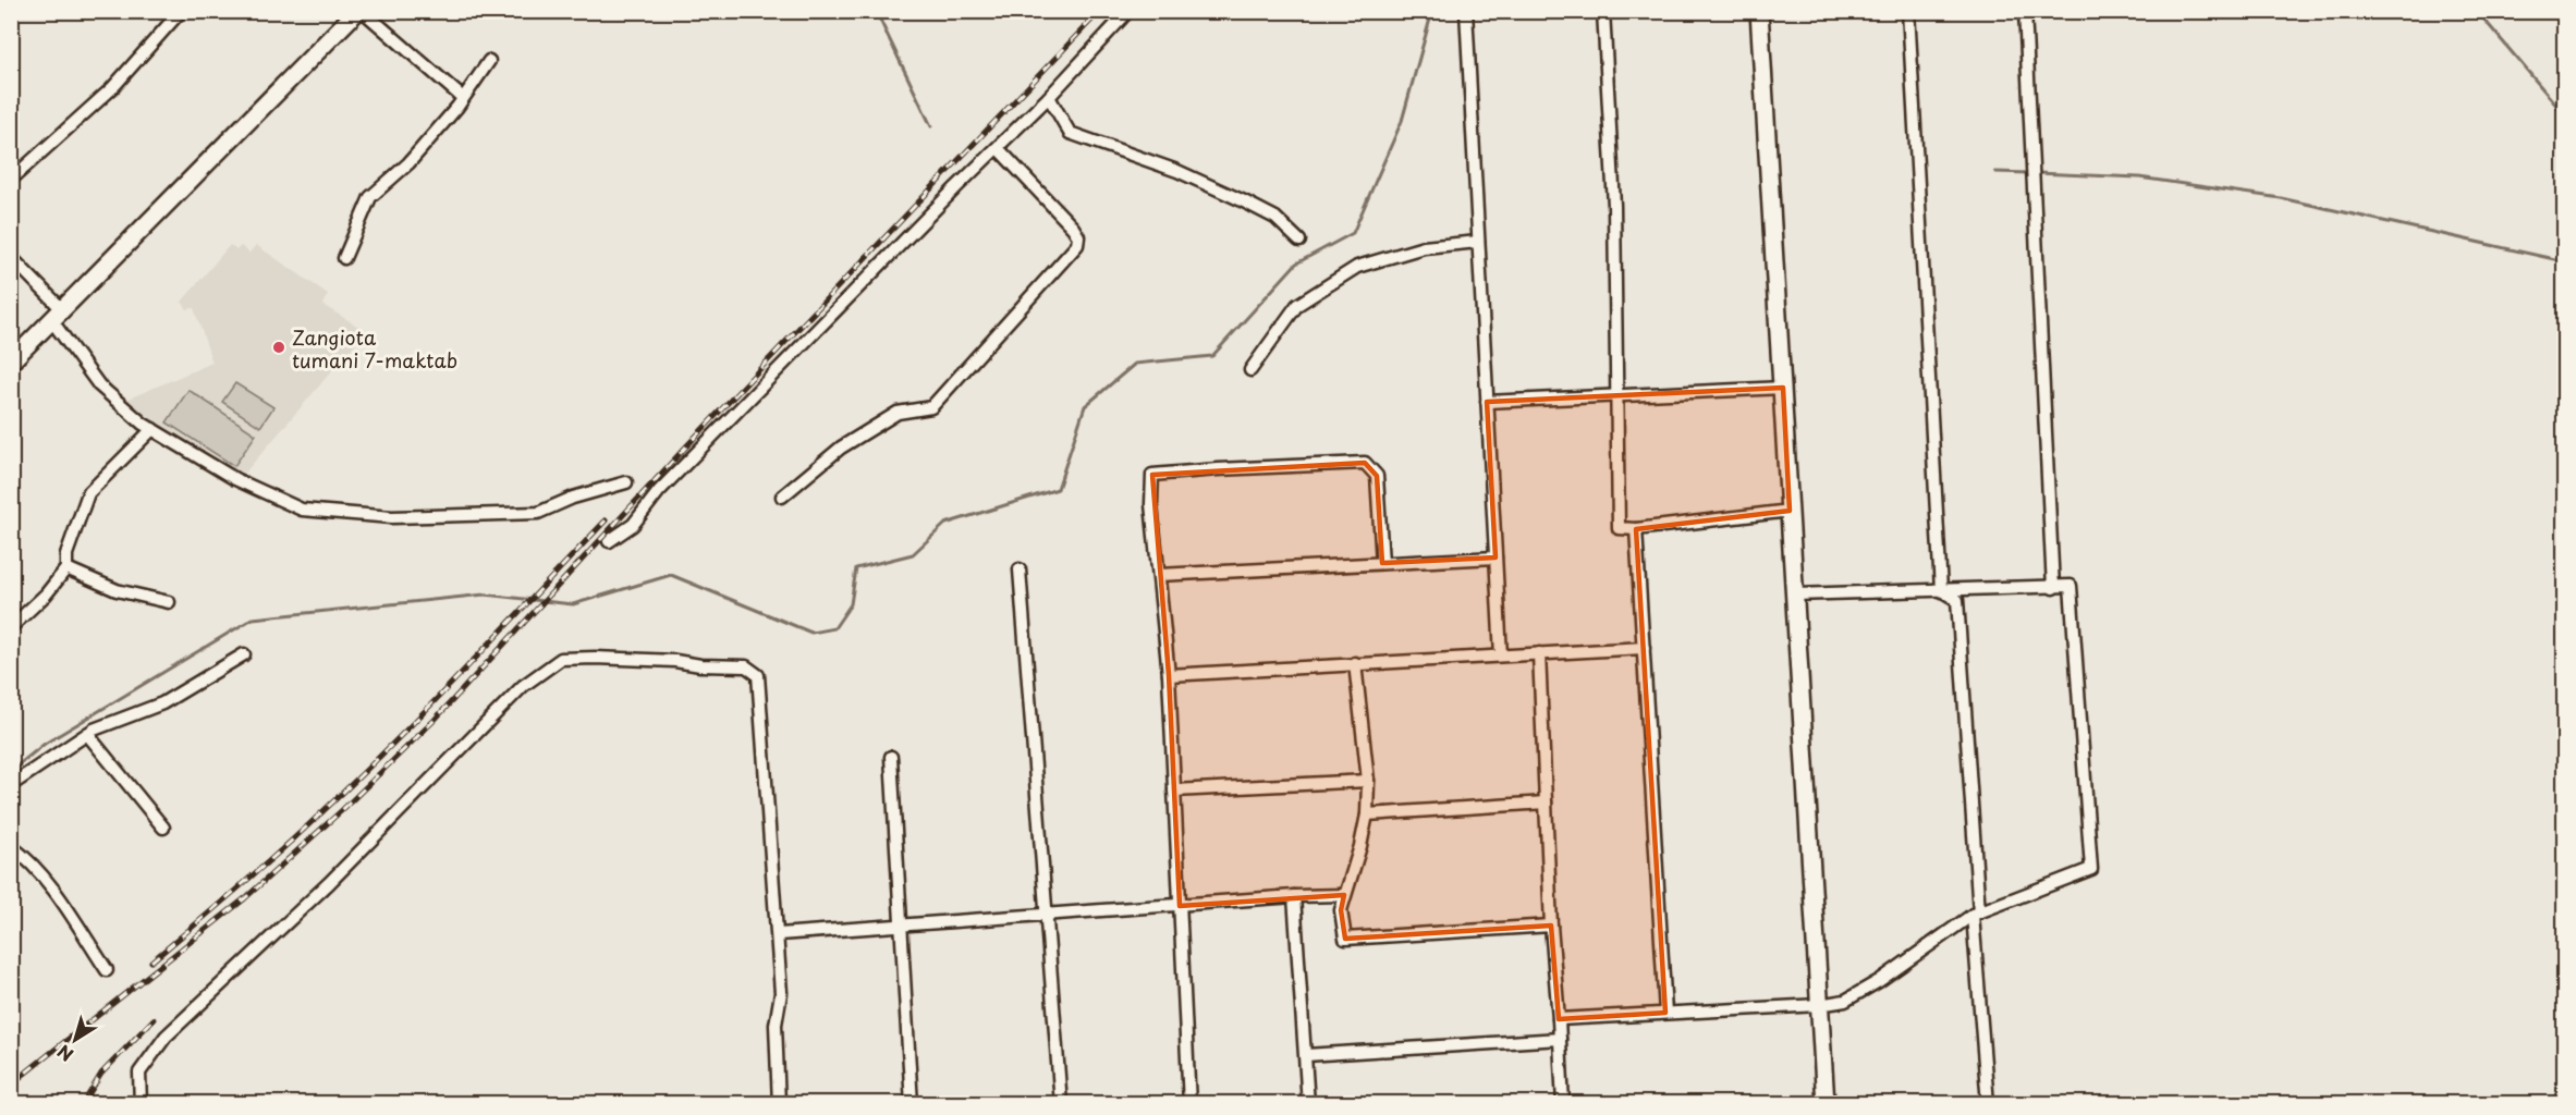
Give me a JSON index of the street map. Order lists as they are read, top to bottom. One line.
{"places":["Zangiota tumani 7-maktab"],"north":"bottom left"}
